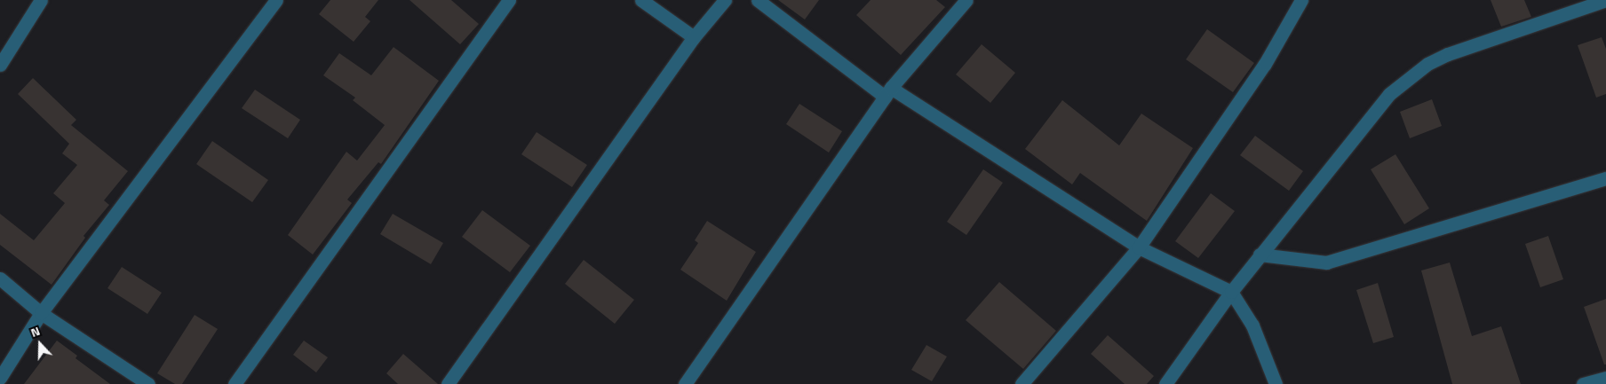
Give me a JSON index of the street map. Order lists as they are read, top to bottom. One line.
{"north":"top"}
